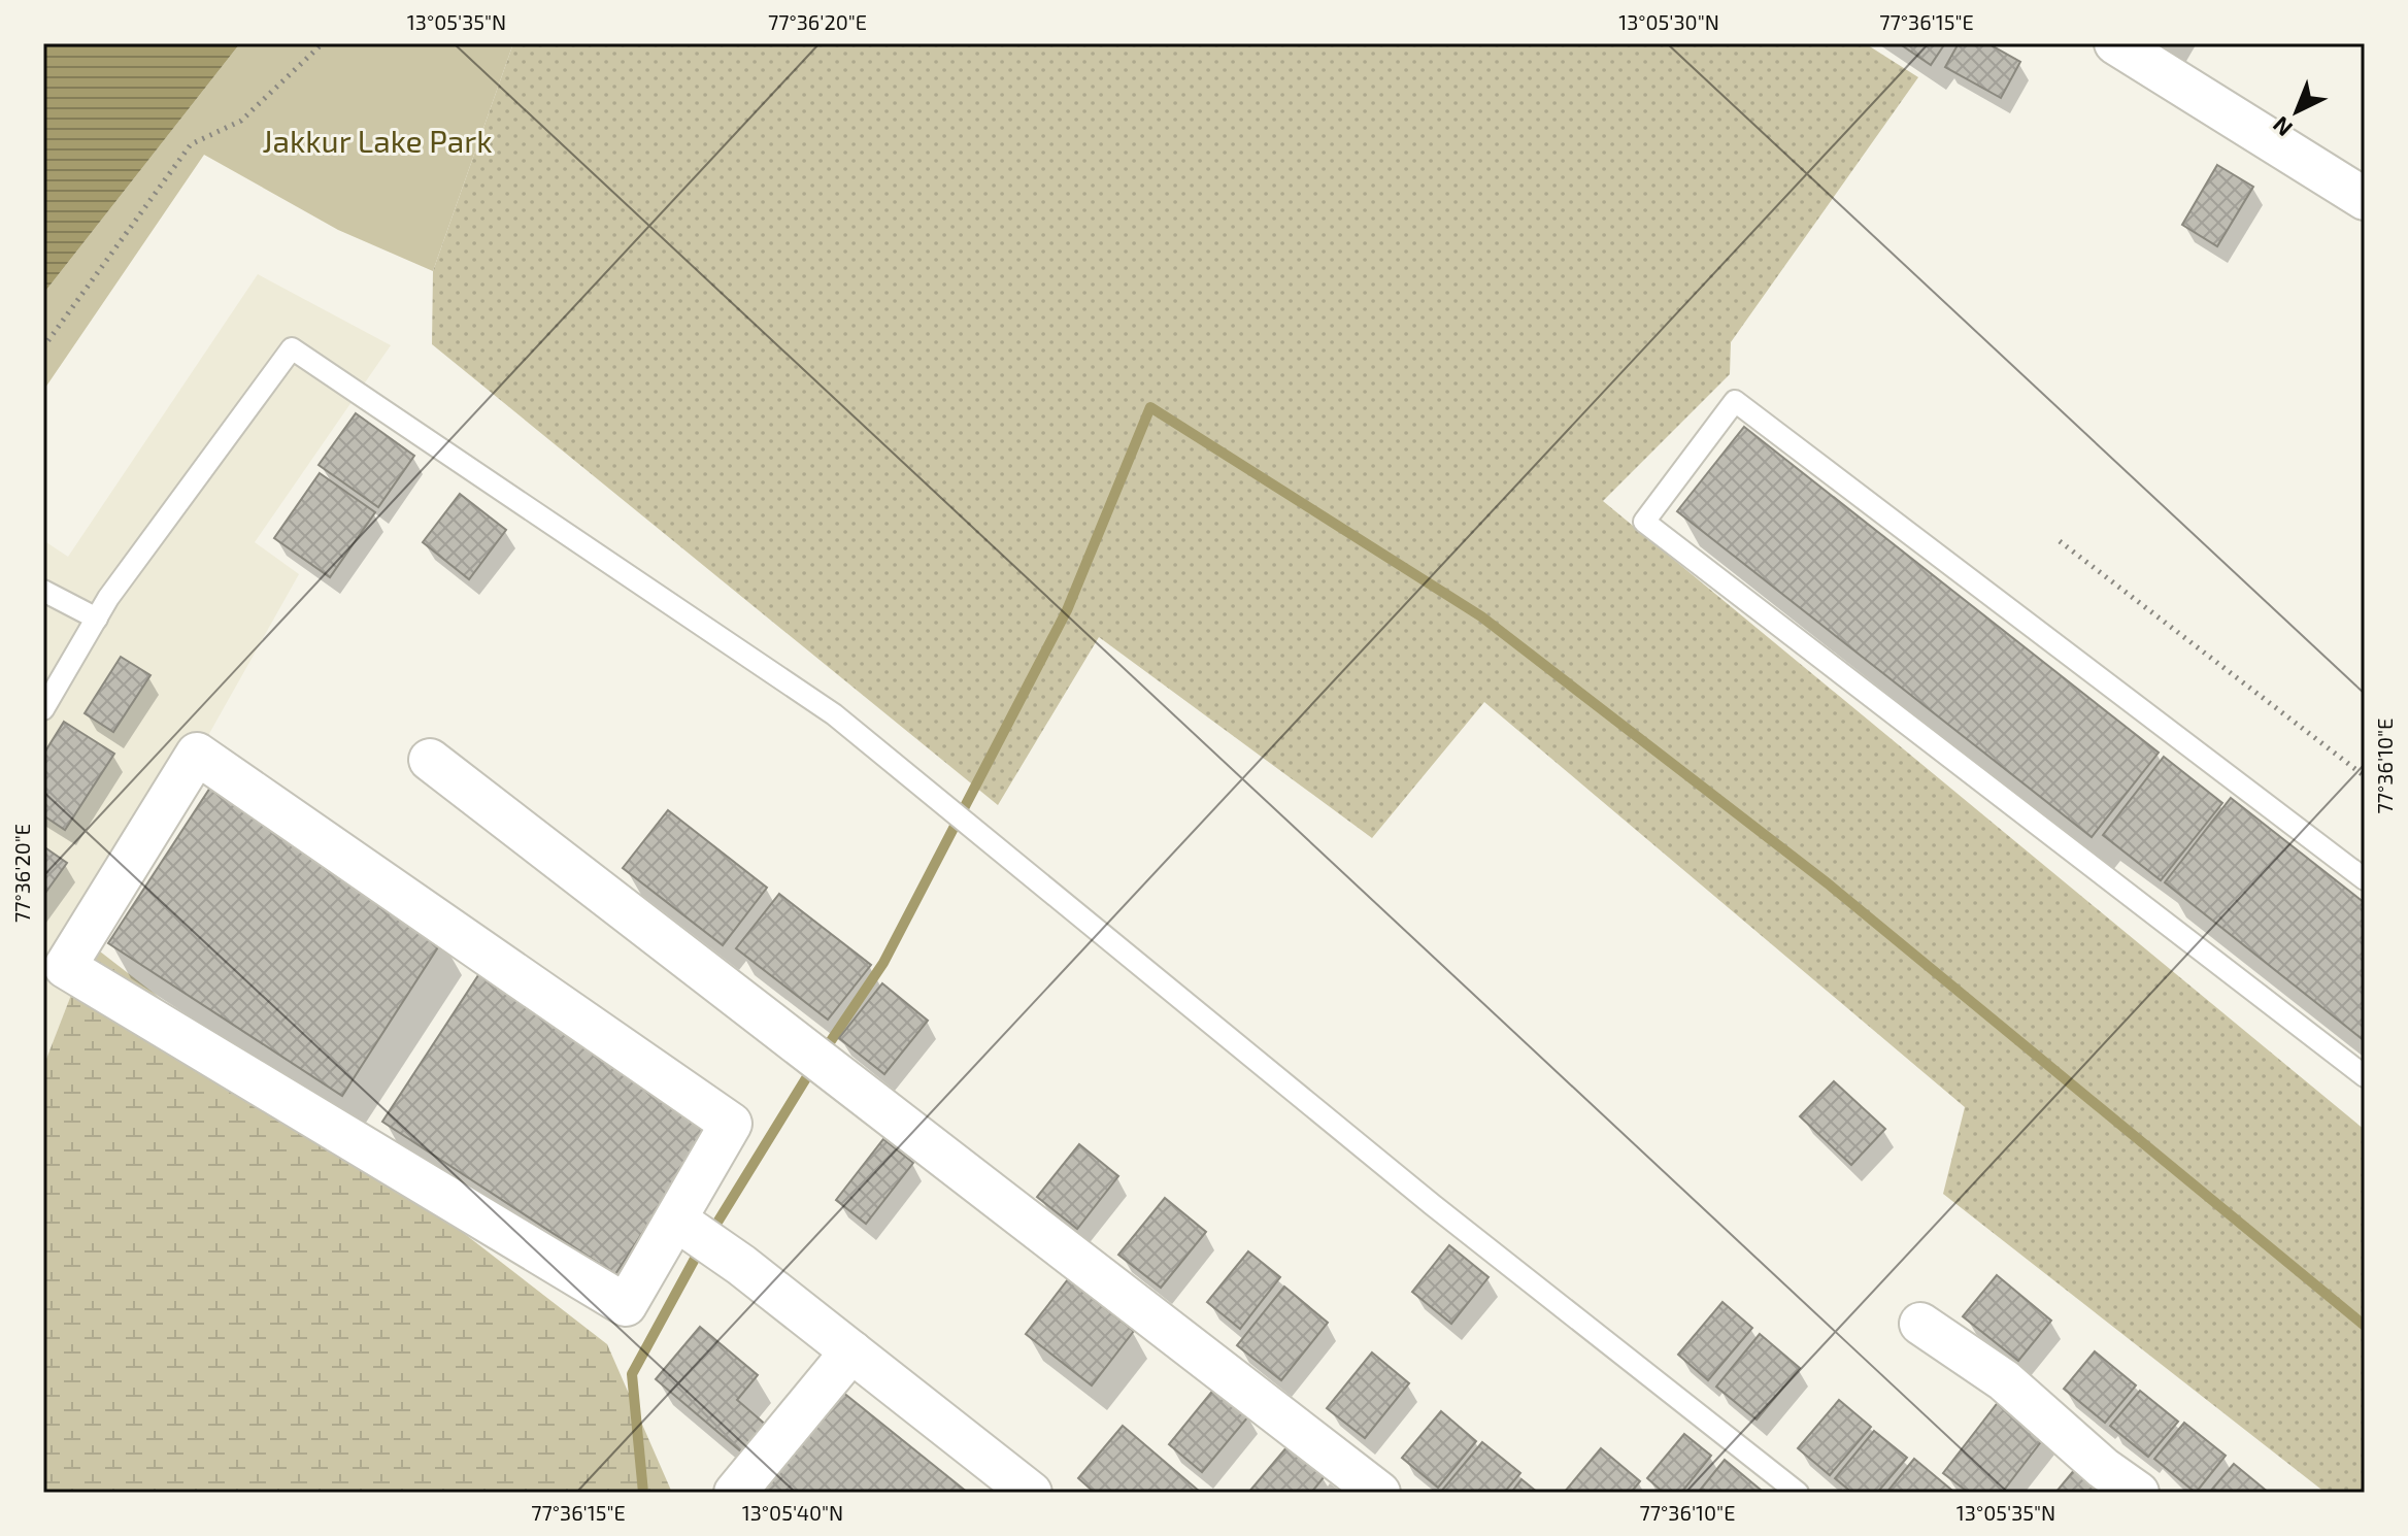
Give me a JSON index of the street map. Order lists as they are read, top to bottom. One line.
{"parks":["Jakkur Lake Park"],"north":"bottom left","coordinates":["13°05'35\"N","77°36'20\"E","13°05'30\"N","77°36'15\"E","77°36'10\"E","13°05'40\"N"]}
